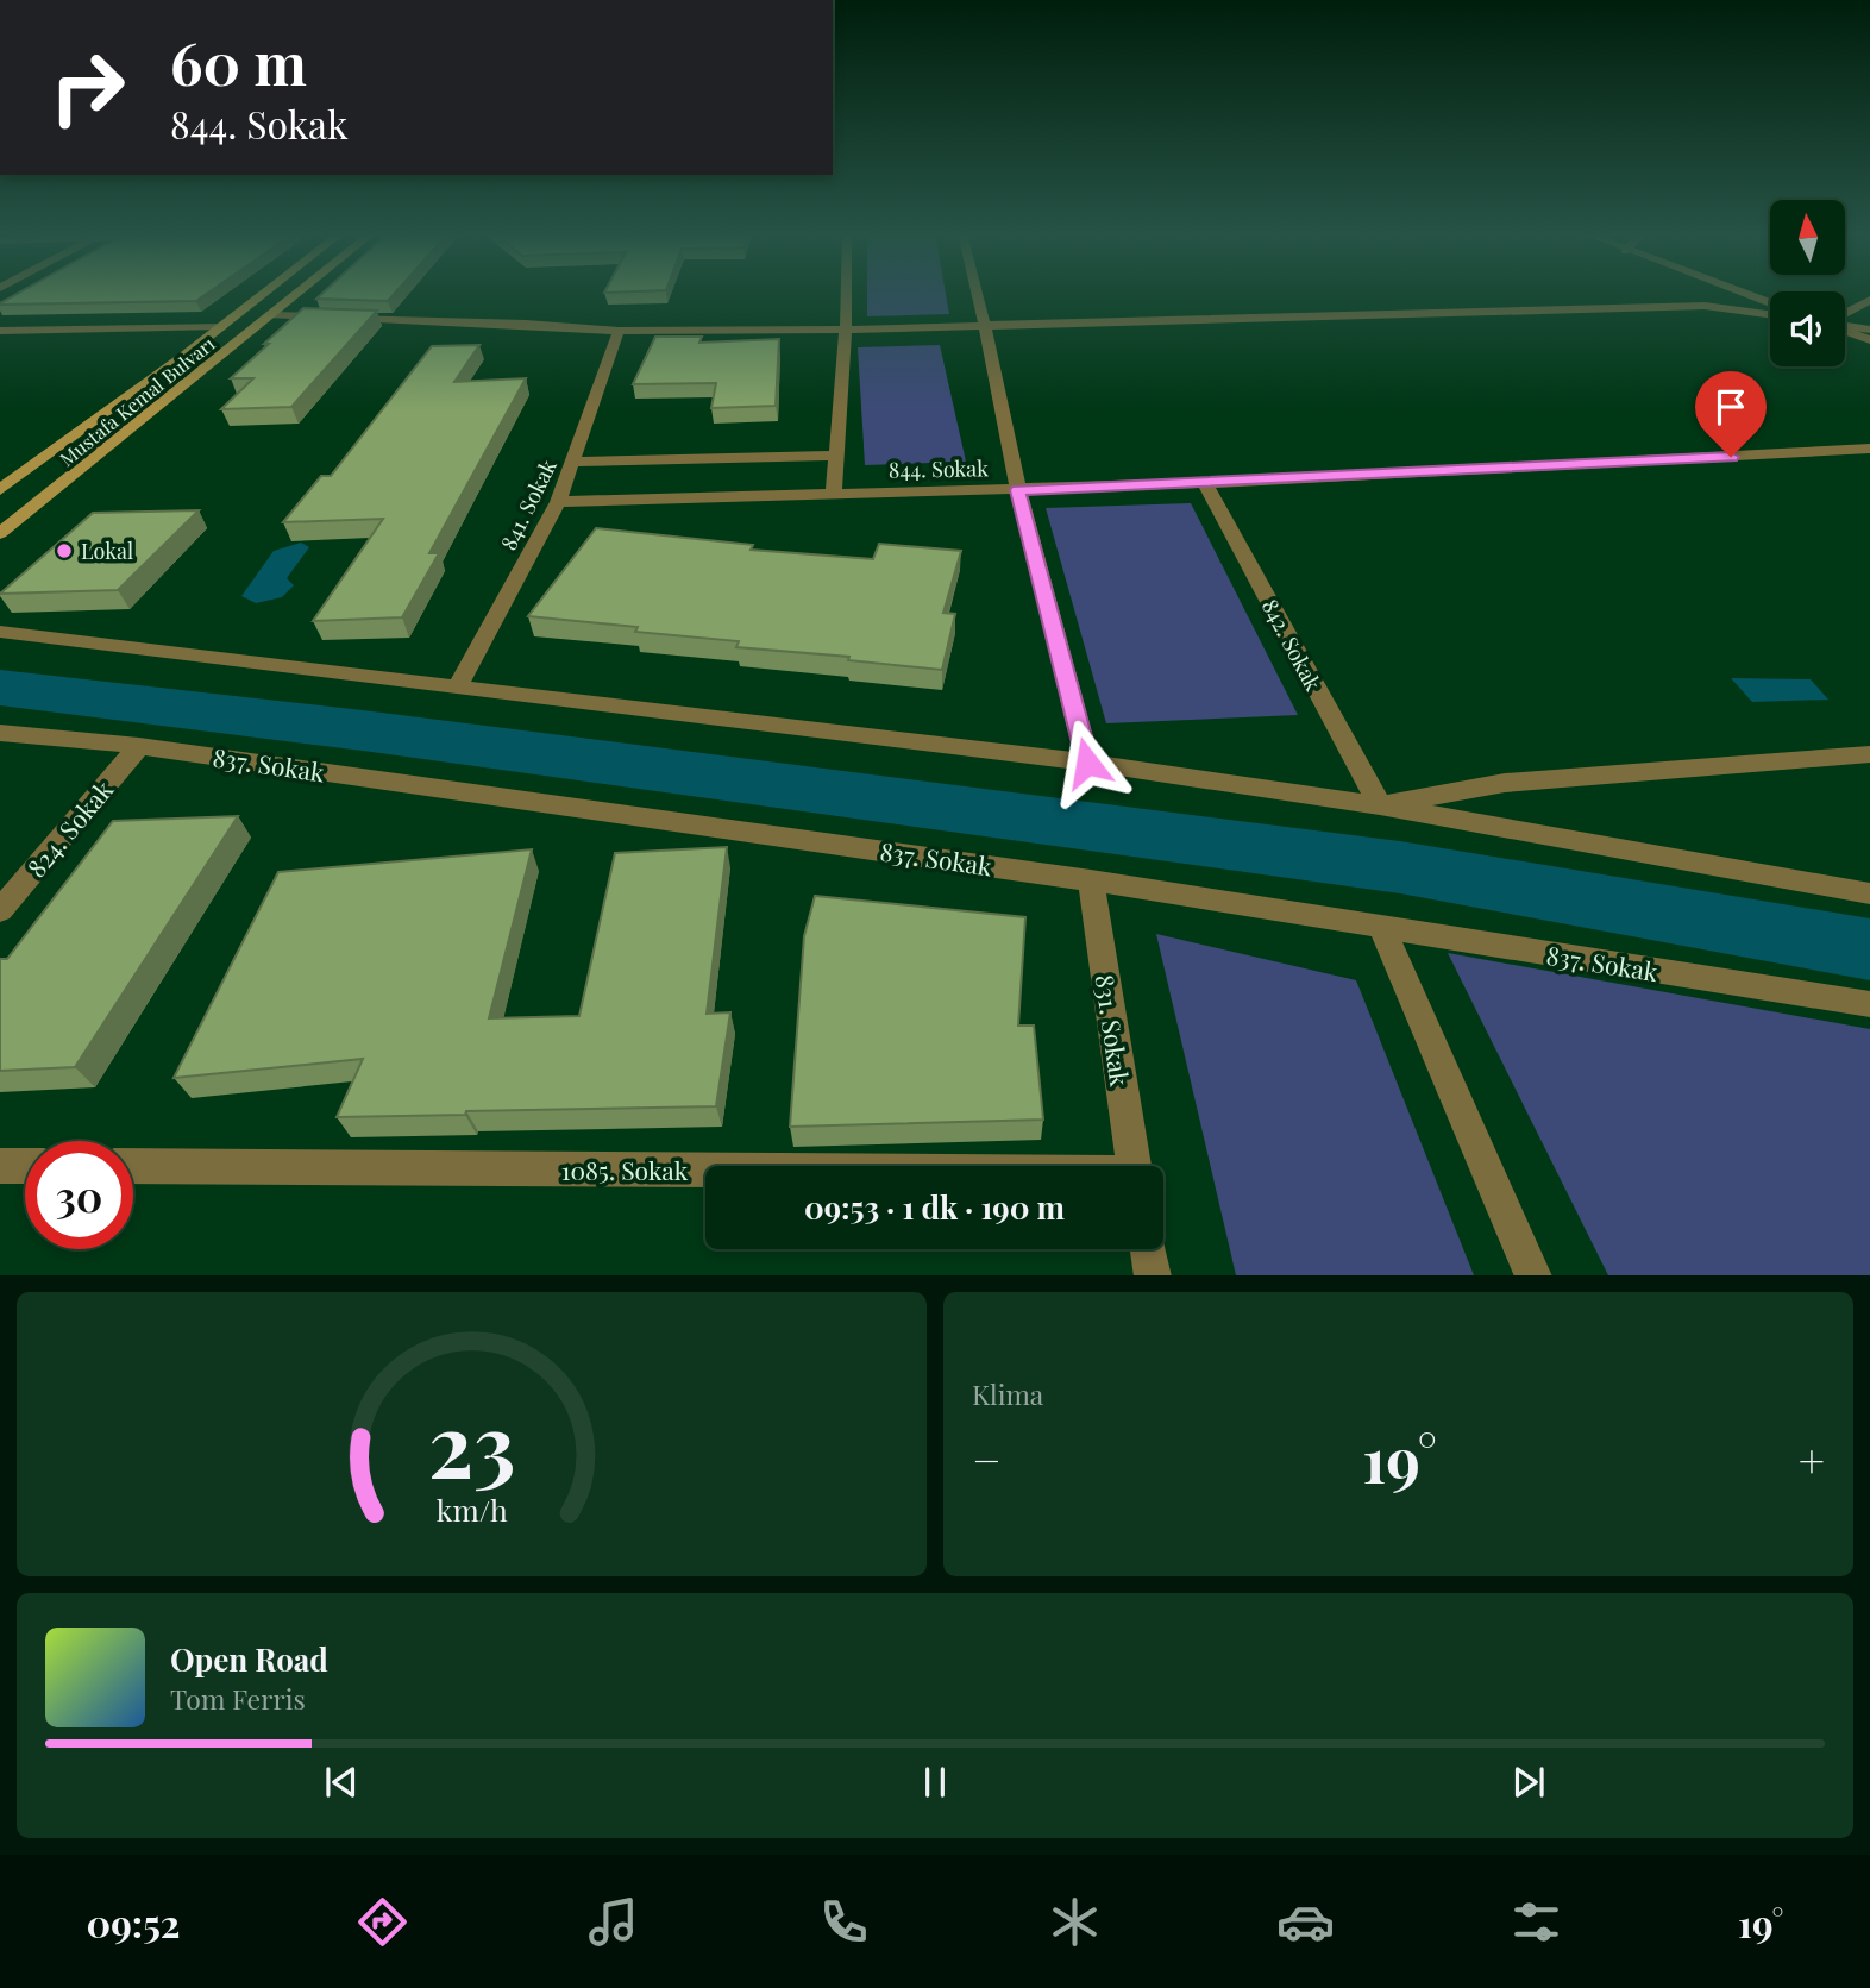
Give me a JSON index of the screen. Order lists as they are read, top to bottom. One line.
{"streets":{"main road":["Mustafa Kemal Bulvarı"],"street":["844. Sokak","841. Sokak","842. Sokak","837. Sokak","824. Sokak","831. Sokak","1085. Sokak"]},"crossings":[["844. Sokak","841. Sokak"],["844. Sokak","842. Sokak"],["837. Sokak","824. Sokak"],["837. Sokak","831. Sokak"]],"places":["Lokal"],"north":"top","page":{"turn":["60 m","844. Sokak"],"limit":"30","trip":"09:53 · 1 dk · 190 m","tile":"Klima","heat":["−","19°","+"],"song":["Open Road","Tom Ferris"],"tabs":["09:52","19°"],"gauge":["23","km/h"]}}
